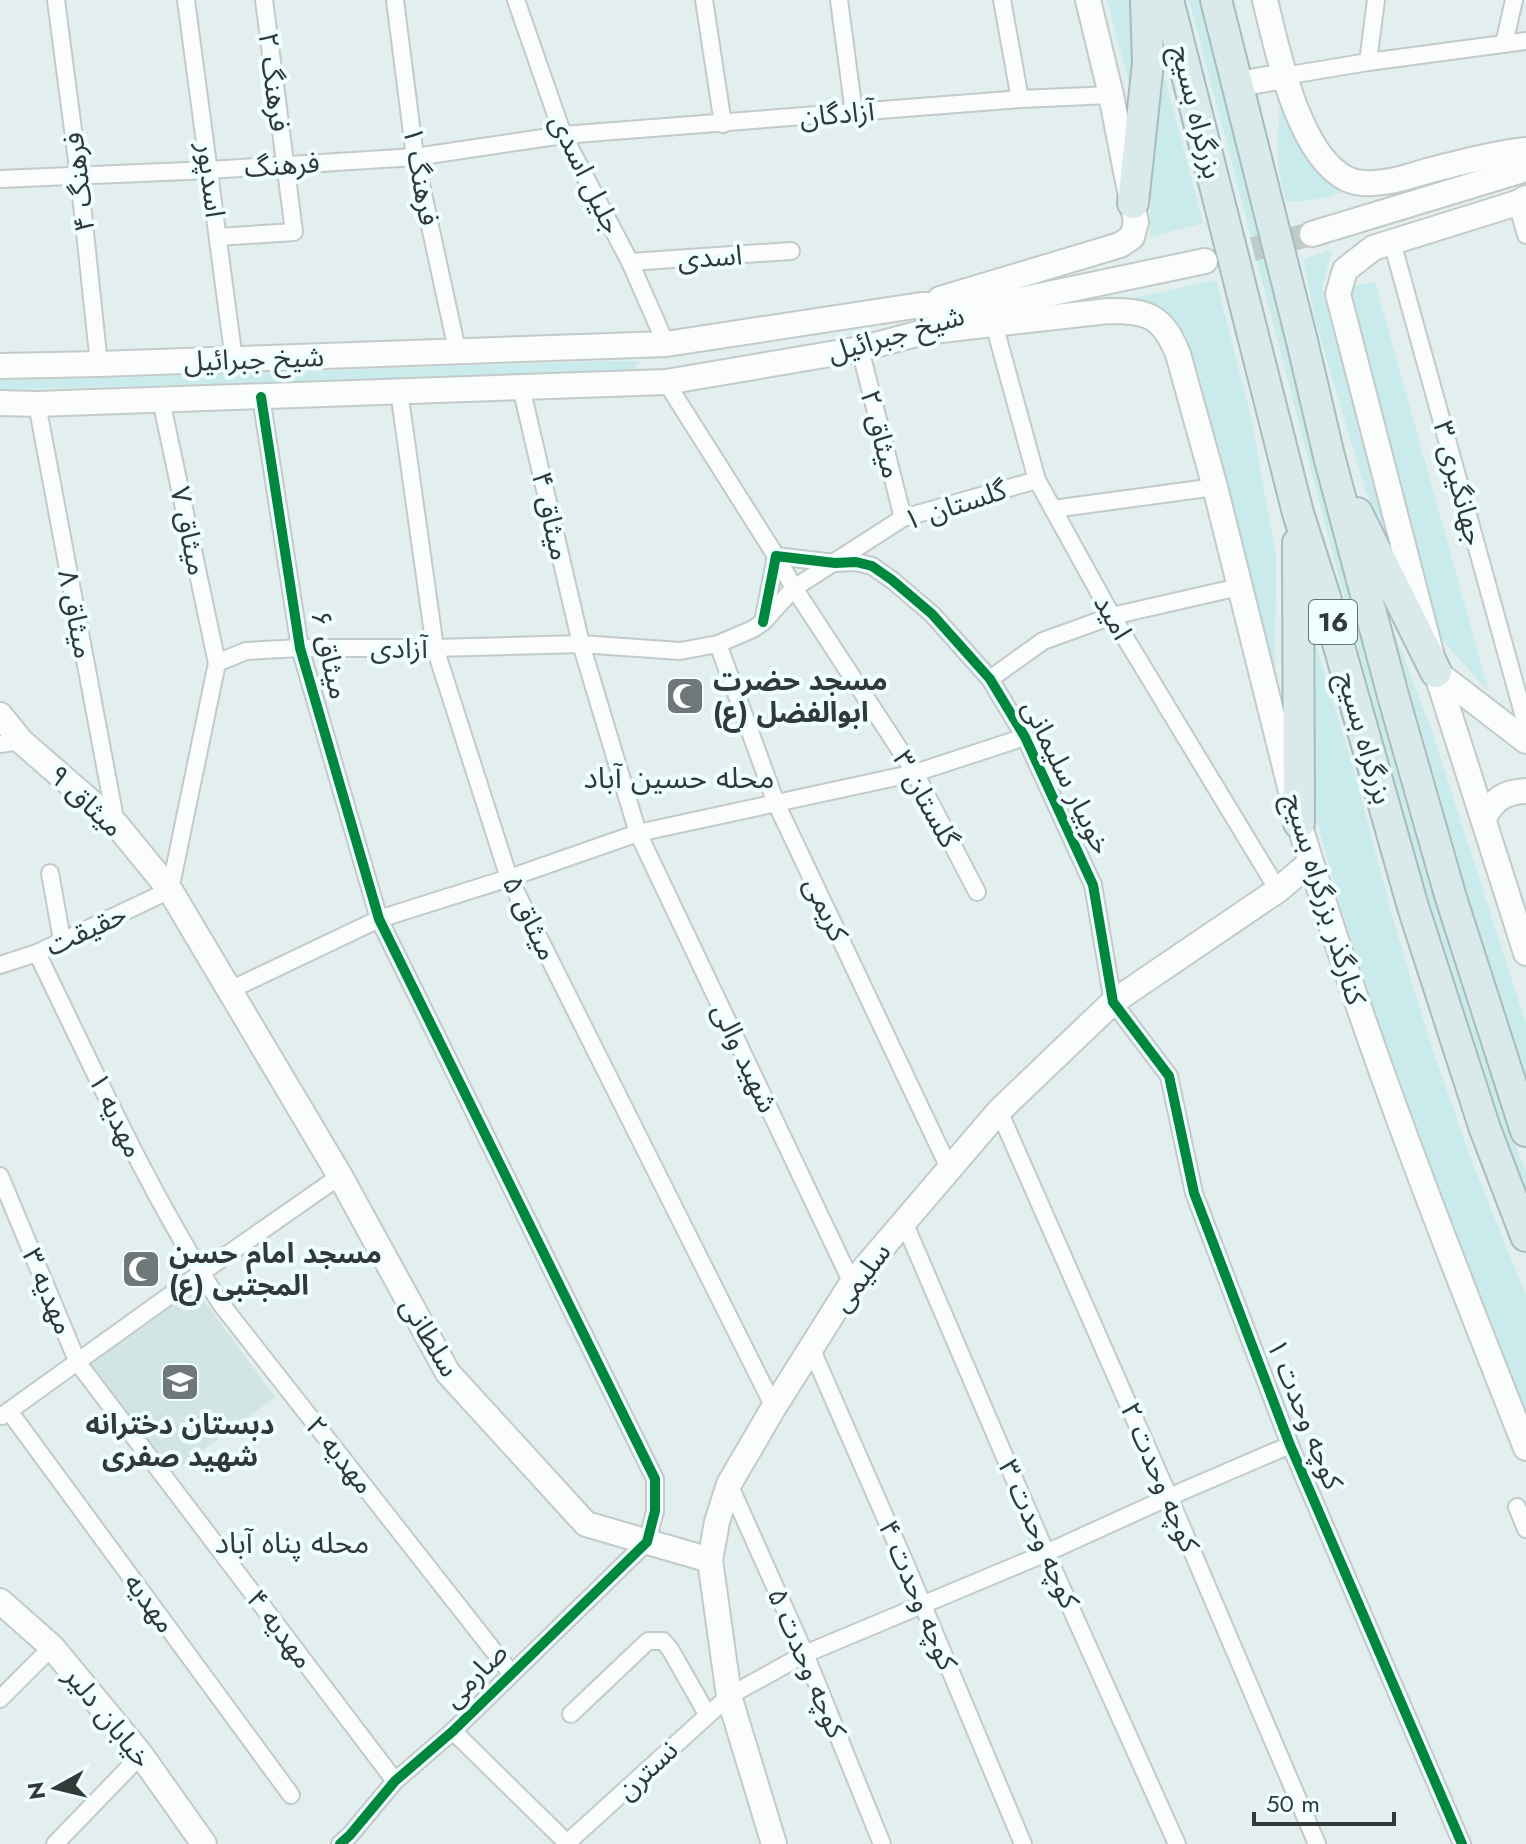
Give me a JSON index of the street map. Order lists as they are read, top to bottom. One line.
{"streets":{"highway":["بزرگراه بسیج","16"],"street":["فرهنگ ۲","آزادگان","فرهنگ","جلیل اسدی","فرهنگ ۱","اسدپور","فرهنگ ۴","اسدی","شیخ جبرائیل","میثاق ۲","جهانگیری ۳","گلستان ۱","میثاق ۴","میثاق ۷","میثاق ۸","امید","آزادی","میثاق ۶","خوبیار سلیمانی","گلستان ۳","میثاق ۹","کنارگذر بزرگراه بسیج","کریمی","میثاق ۵","حقیقت","شهید والی","مهدیه ۱","سلیمی","مهدیه ۳","سلطانی","کوچه وحدت ۱","مهدیه ۲","کوچه وحدت ۲","کوچه وحدت ۳","کوچه وحدت ۴","مهدیه","مهدیه ۴","کوچه وحدت ۵","صارمی","خیابان دلیر","نسترن"]},"crossings":[["فرهنگ ۲","فرهنگ"],["فرهنگ ۲","اسدپور"],["آزادگان","فرهنگ"],["آزادگان","جلیل اسدی"],["فرهنگ","جلیل اسدی"],["فرهنگ","فرهنگ ۱"],["فرهنگ","اسدپور"],["فرهنگ","فرهنگ ۴"],["جلیل اسدی","اسدی"],["جلیل اسدی","شیخ جبرائیل"],["فرهنگ ۱","شیخ جبرائیل"],["اسدپور","شیخ جبرائیل"],["فرهنگ ۴","شیخ جبرائیل"],["شیخ جبرائیل","میثاق ۲"],["شیخ جبرائیل","میثاق ۴"],["شیخ جبرائیل","میثاق ۷"],["شیخ جبرائیل","میثاق ۸"],["شیخ جبرائیل","امید"],["شیخ جبرائیل","میثاق ۶"],["شیخ جبرائیل","کنارگذر بزرگراه بسیج"],["شیخ جبرائیل","میثاق ۵"],["میثاق ۲","گلستان ۱"],["گلستان ۱","امید"],["گلستان ۱","آزادی"],["گلستان ۱","خوبیار سلیمانی"],["گلستان ۱","گلستان ۳"],["میثاق ۴","آزادی"],["میثاق ۴","شهید والی"],["میثاق ۷","آزادی"],["میثاق ۸","میثاق ۹"],["امید","کنارگذر بزرگراه بسیج"],["امید","سلیمی"],["آزادی","میثاق ۶"],["آزادی","گلستان ۳"],["آزادی","کریمی"],["آزادی","میثاق ۵"],["میثاق ۶","سلطانی"],["میثاق ۶","صارمی"],["خوبیار سلیمانی","سلیمی"],["خوبیار سلیمانی","کوچه وحدت ۱"],["میثاق ۹","حقیقت"],["میثاق ۹","سلطانی"],["کنارگذر بزرگراه بسیج","سلیمی"],["کریمی","سلیمی"],["میثاق ۵","سلیمی"],["حقیقت","مهدیه ۱"],["حقیقت","سلطانی"],["شهید والی","سلیمی"],["مهدیه ۱","مهدیه ۲"],["مهدیه ۱","مهدیه"],["سلیمی","سلطانی"],["سلیمی","کوچه وحدت ۱"],["سلیمی","کوچه وحدت ۲"],["سلیمی","کوچه وحدت ۳"],["سلیمی","کوچه وحدت ۴"],["سلیمی","کوچه وحدت ۵"],["سلیمی","نسترن"],["مهدیه ۳","مهدیه"],["مهدیه ۳","مهدیه ۴"],["سلطانی","مهدیه"],["سلطانی","صارمی"],["کوچه وحدت ۱","نسترن"],["مهدیه ۲","مهدیه"],["مهدیه ۲","صارمی"],["کوچه وحدت ۲","نسترن"],["کوچه وحدت ۳","نسترن"],["کوچه وحدت ۴","نسترن"],["مهدیه","مهدیه ۴"],["مهدیه ۴","صارمی"],["کوچه وحدت ۵","نسترن"]],"districts":["محله حسین آباد","محله پناه آباد"],"places":{"mosque":["مسجد حضرت ابوالفضل (ع)","مسجد امام حسن المجتبی (ع)"],"school or university":["دبستان دخترانه شهید صفری"]},"scale_bar":"50 m","north":"left"}
